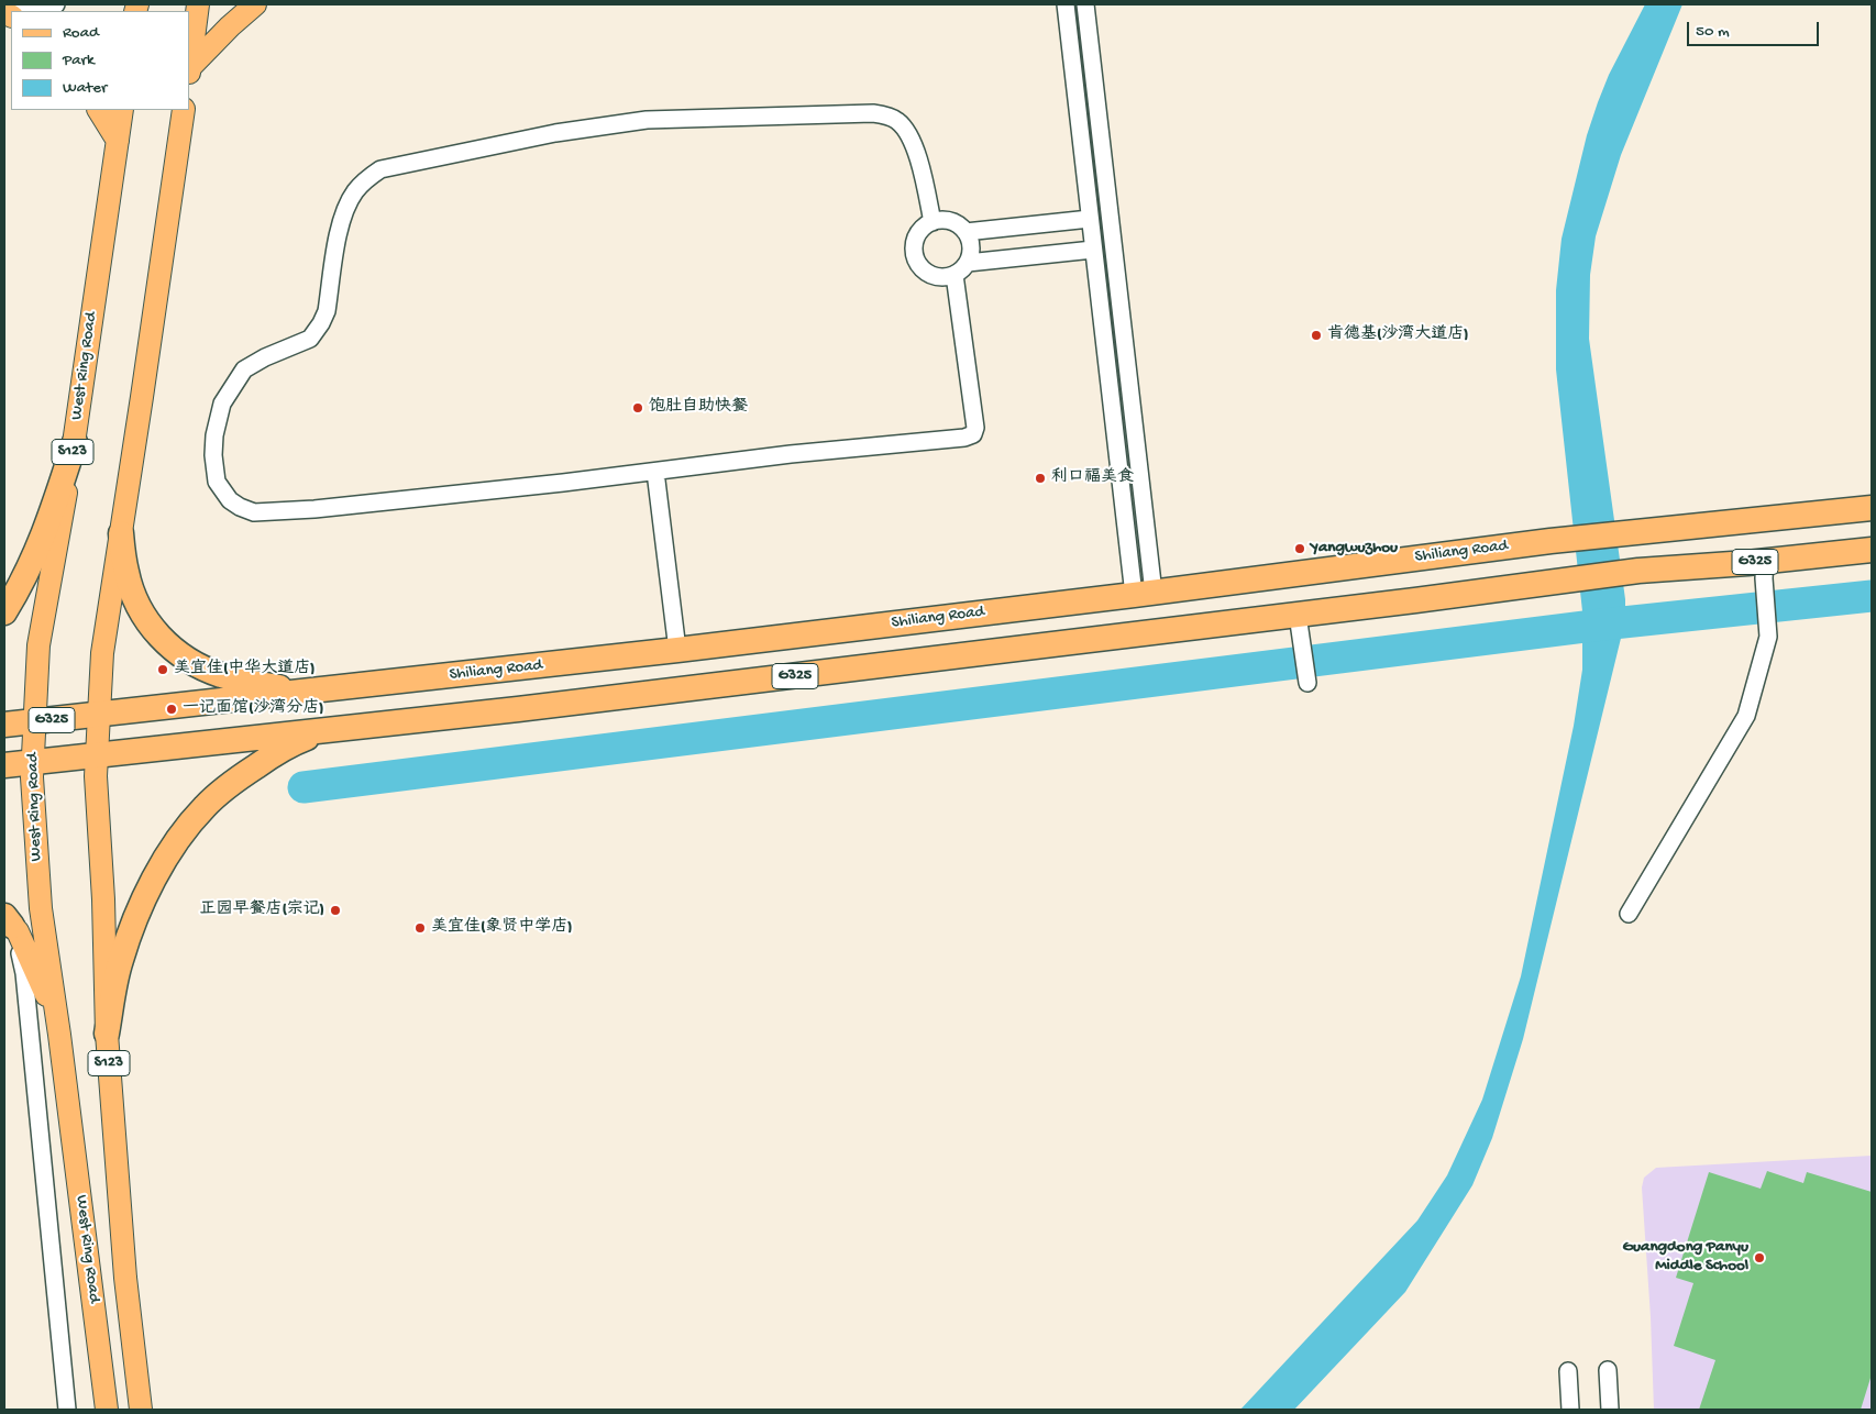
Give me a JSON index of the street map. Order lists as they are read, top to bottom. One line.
{"streets":{"highway":["Shiliang Road","G325"],"main road":["West Ring Road","S123"]},"crossings":[["West Ring Road","Shiliang Road"],["West Ring Road","G325"],["S123","Shiliang Road"],["S123","G325"]],"places":["肯德基(沙湾大道店)","饱肚自助快餐","利口福美食","Yangwuzhou","美宜佳(中华大道店)","一记面馆(沙湾分店)","正园早餐店(宗记)","美宜佳(象贤中学店)","Guangdong Panyu Middle School"],"legend":["Road","Park","Water"],"scale_bar":"50 m"}
